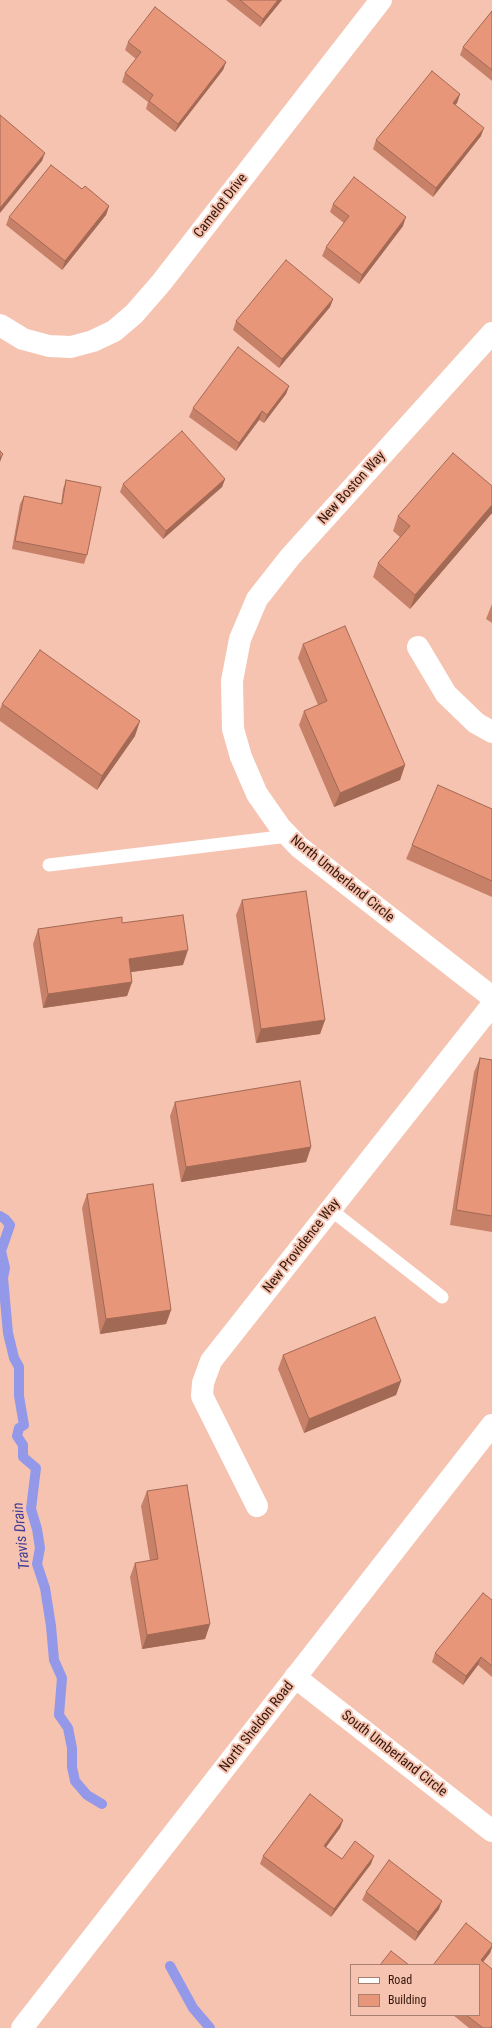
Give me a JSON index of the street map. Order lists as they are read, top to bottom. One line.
{"streets":{"street":["Camelot Drive","New Boston Way","North Umberland Circle","New Providence Way","North Sheldon Road","South Umberland Circle"]},"crossings":[["New Boston Way","North Umberland Circle"],["North Sheldon Road","South Umberland Circle"]],"water":["Travis Drain"],"legend":["Road","Building"]}
